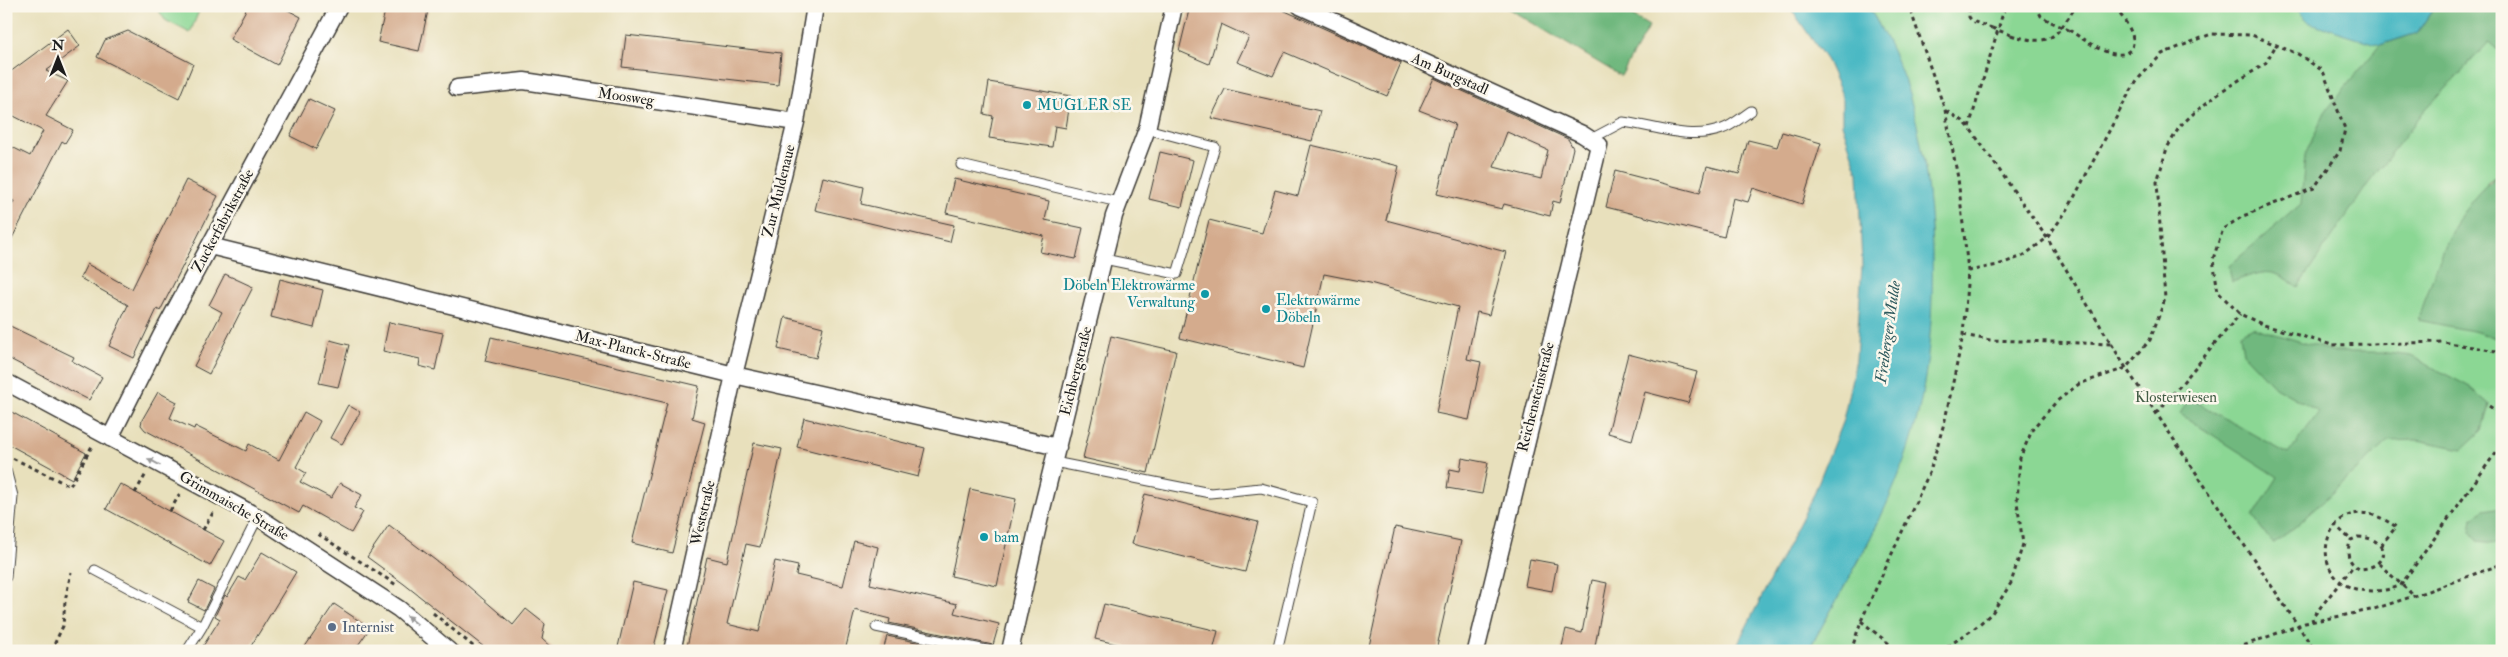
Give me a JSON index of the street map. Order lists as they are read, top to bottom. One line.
{"streets":{"street":["Am Burgstadl","Moosweg","Zur Muldenaue","Zuckerfabrikstraße","Max-Planck-Straße","Eichbergstraße","Reichensteinstraße","Grimmaische Straße","Weststraße"]},"crossings":[["Am Burgstadl","Reichensteinstraße"],["Moosweg","Zur Muldenaue"],["Zur Muldenaue","Max-Planck-Straße"],["Zur Muldenaue","Weststraße"],["Zuckerfabrikstraße","Max-Planck-Straße"],["Zuckerfabrikstraße","Grimmaische Straße"],["Max-Planck-Straße","Eichbergstraße"],["Max-Planck-Straße","Weststraße"]],"one_way":["Grimmaische Straße"],"water":["Freiberger Mulde"],"parks":["Klosterwiesen"],"places":["MUGLER SE","Döbeln Elektrowärme Verwaltung","Elektrowärme Döbeln","bam","Internist"],"north":"top"}
